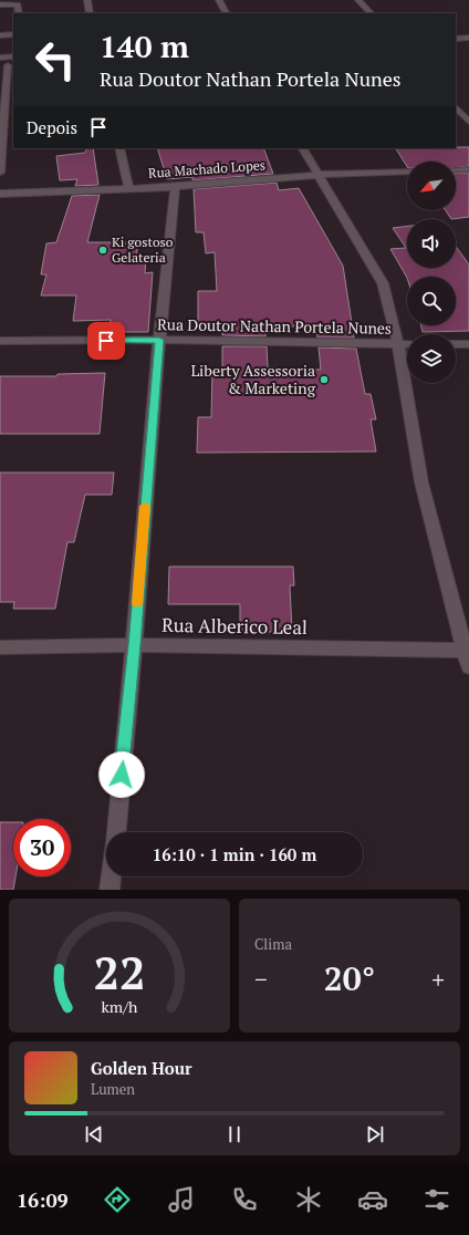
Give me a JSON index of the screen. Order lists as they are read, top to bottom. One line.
{"streets":{"street":["Rua Machado Lopes","Rua Doutor Nathan Portela Nunes","Rua Alberico Leal"]},"places":["Ki gostoso Gelateria","Liberty Assessoria & Marketing"],"north":"bottom left","page":{"turn":["140 m","Rua Doutor Nathan Portela Nunes"],"then":"Depois","limit":"30","trip":"16:10 · 1 min · 160 m","tile":"Clima","heat":["−","20°","+"],"song":["Golden Hour","Lumen"],"tabs":"16:09","gauge":["22","km/h"]}}
